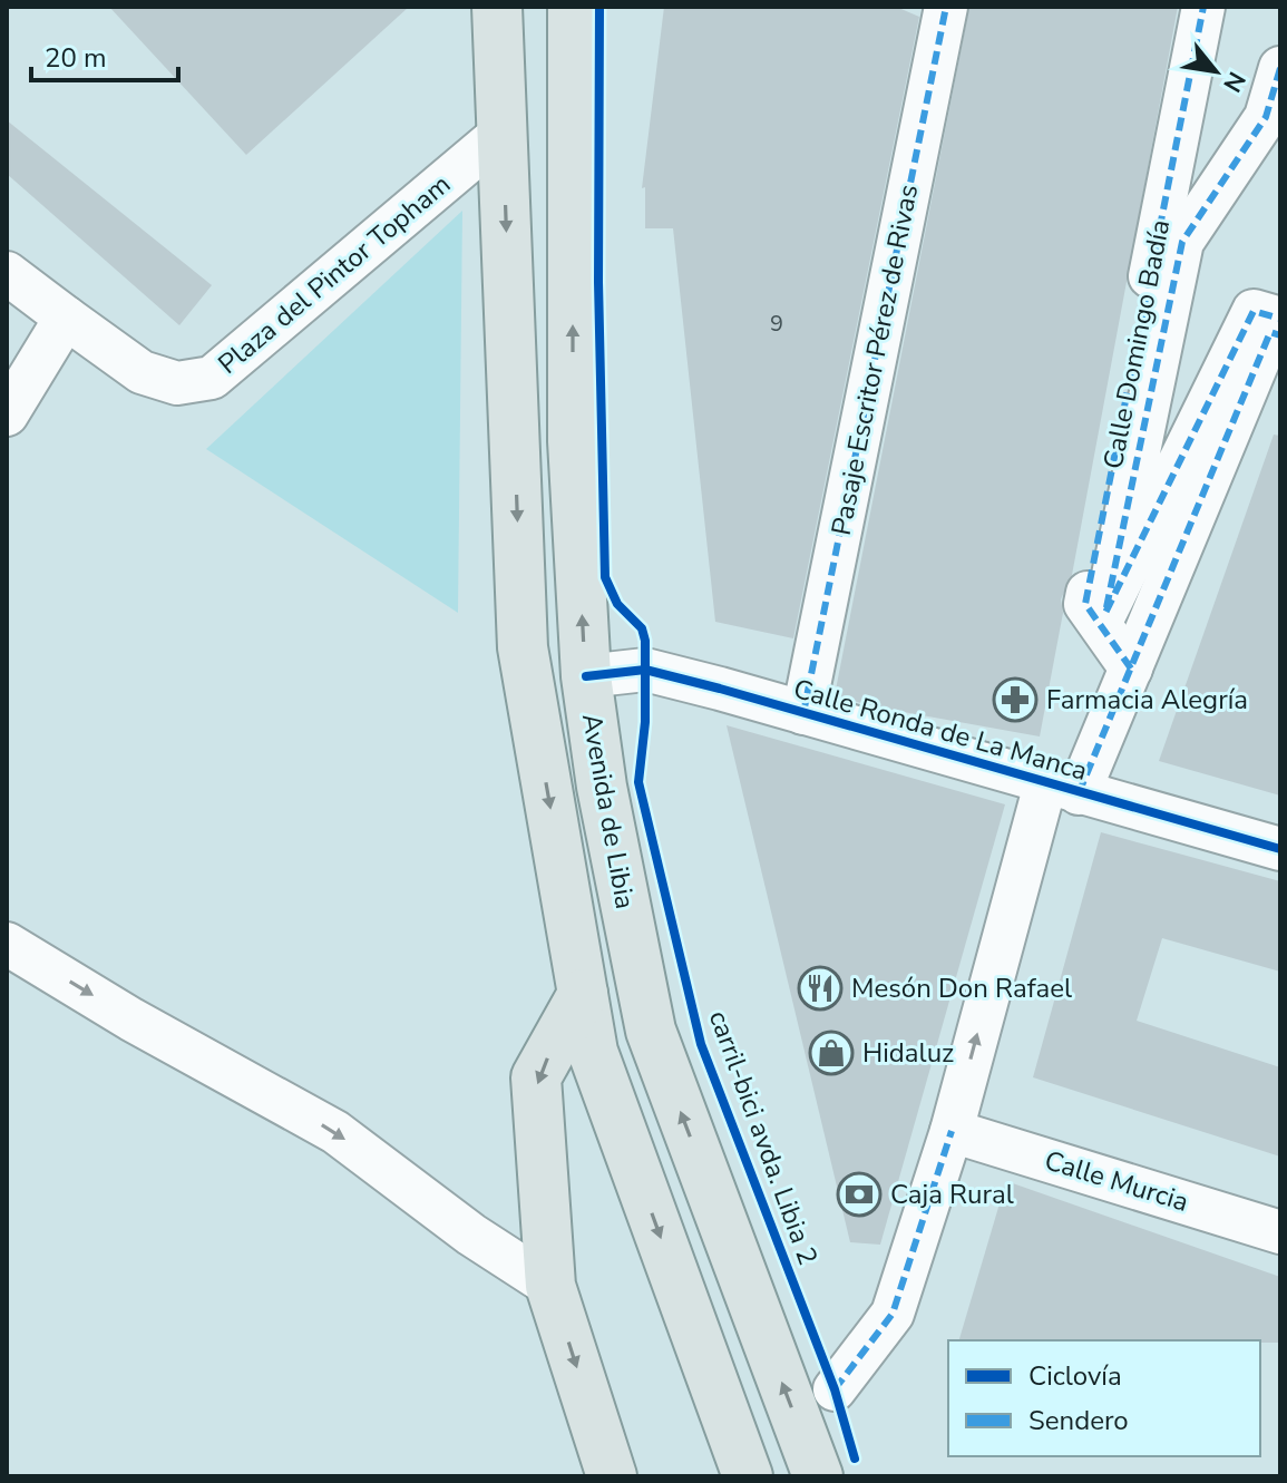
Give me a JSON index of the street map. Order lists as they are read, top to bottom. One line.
{"streets":{"main road":["Avenida de Libia"],"street":["Plaza del Pintor Topham","Calle Domingo Badía","Pasaje Escritor Pérez de Rivas","Calle Ronda de La Manca","Calle Murcia"],"cycle path":["carril-bici avda. Libia 2"]},"crossings":[["Pasaje Escritor Pérez de Rivas","Calle Ronda de La Manca"],["Calle Ronda de La Manca","Avenida de Libia"]],"places":{"pharmacy":["Farmacia Alegría"],"restaurant":["Mesón Don Rafael"],"shop":["Hidaluz"],"bank":["Caja Rural"]},"house_numbers":["9"],"legend":["Ciclovía","Sendero"],"scale_bar":"20 m","north":"bottom right"}
